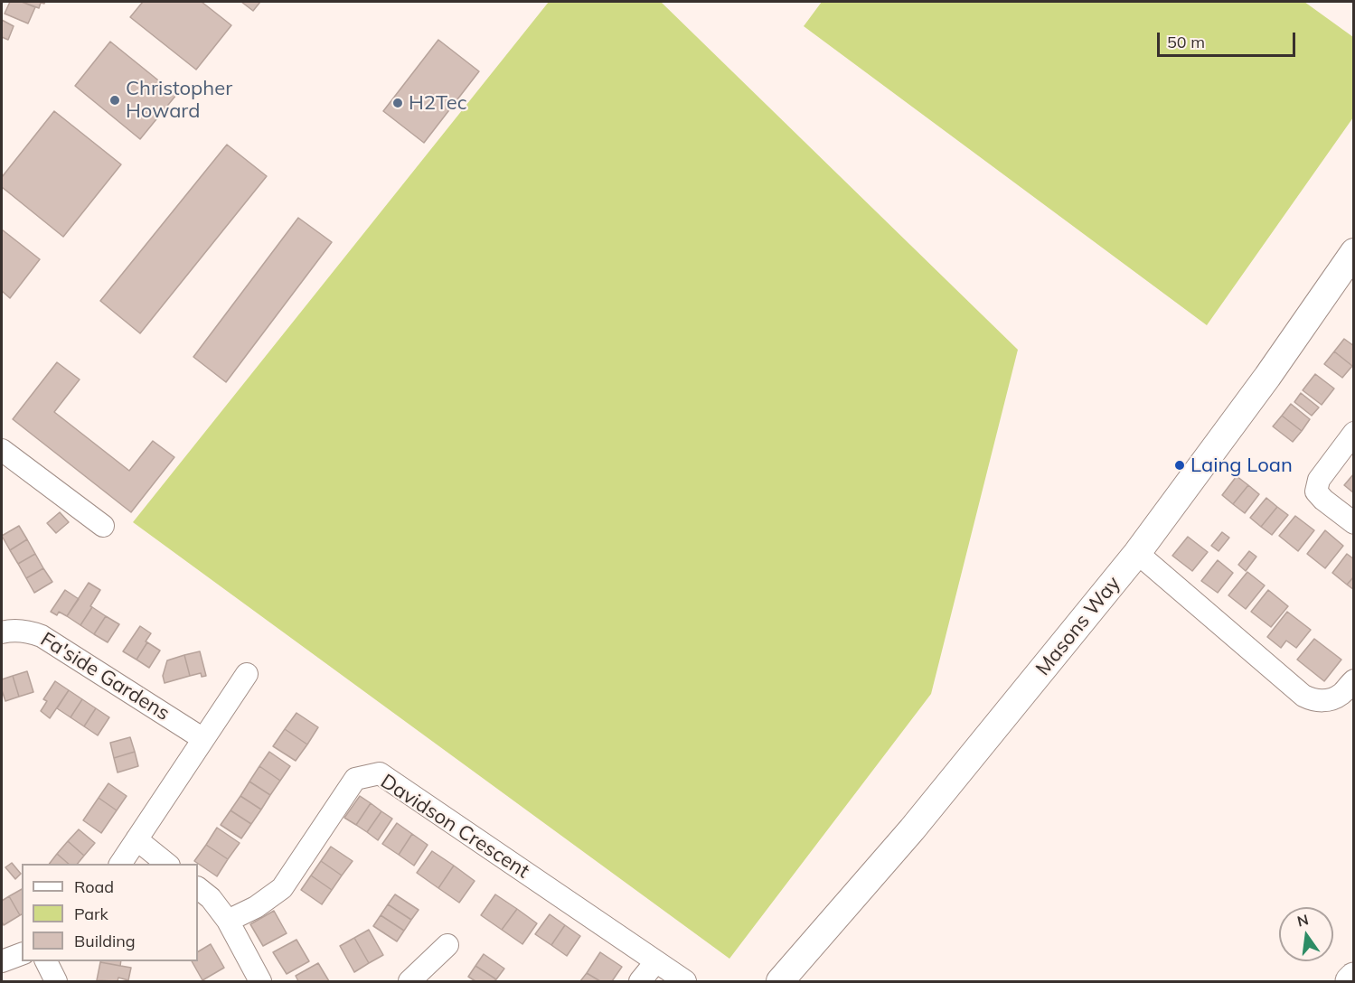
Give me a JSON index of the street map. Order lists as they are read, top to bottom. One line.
{"streets":{"street":["Masons Way","Fa'side Gardens","Davidson Crescent"]},"places":["Christopher Howard","H2Tec","Laing Loan"],"legend":["Road","Park","Building"],"scale_bar":"50 m","north":"top"}
